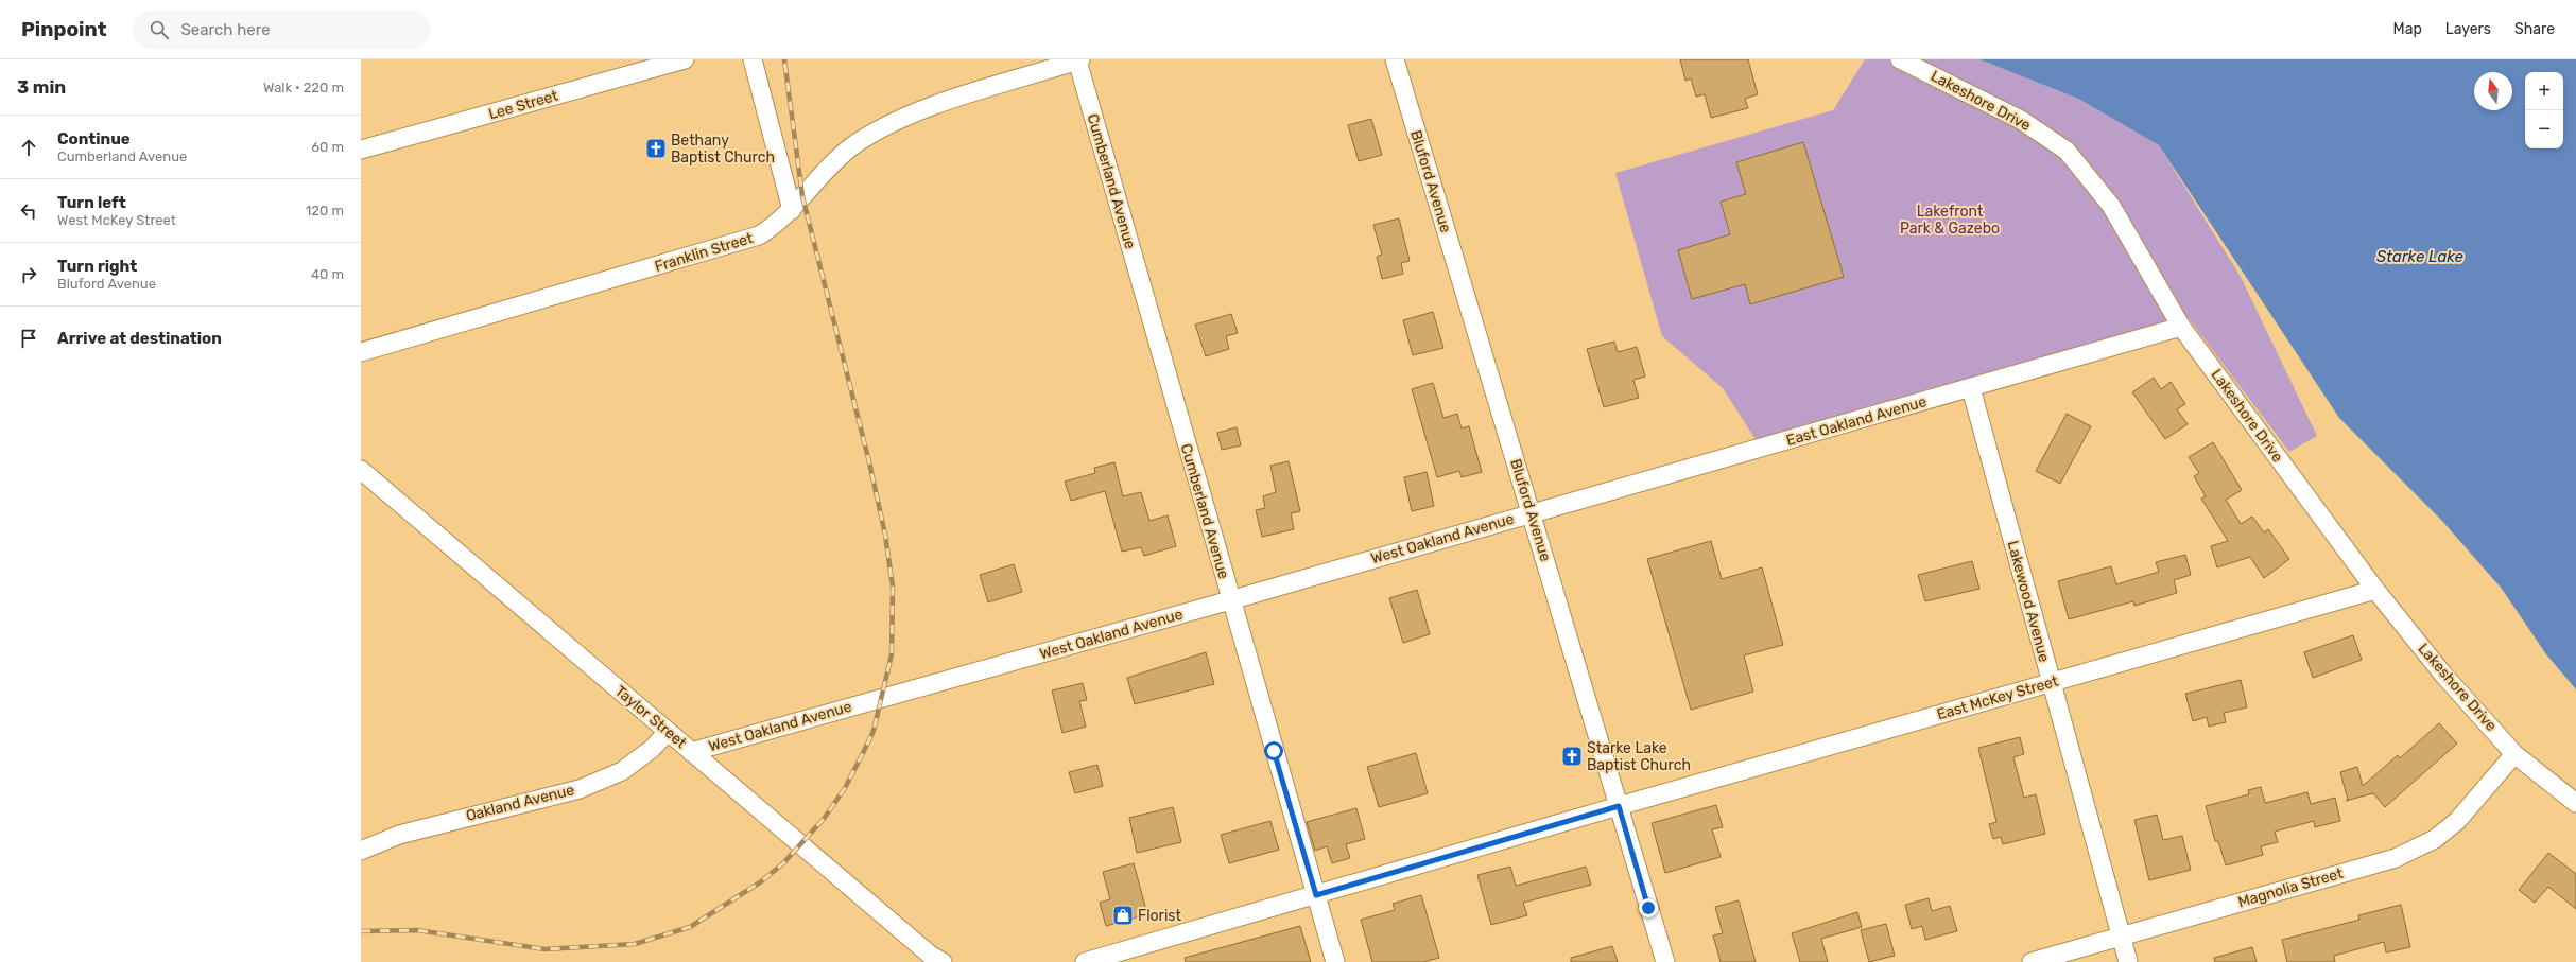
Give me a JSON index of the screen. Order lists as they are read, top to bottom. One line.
{"streets":{"street":["Lakeshore Drive","Lee Street","Cumberland Avenue","Bluford Avenue","Franklin Street","East Oakland Avenue","West Oakland Avenue","Lakewood Avenue","East McKey Street","Taylor Street","Oakland Avenue","Magnolia Street"]},"crossings":[["Lakeshore Drive","East Oakland Avenue"],["Lakeshore Drive","East McKey Street"],["Lakeshore Drive","Magnolia Street"],["Cumberland Avenue","Franklin Street"],["Cumberland Avenue","West Oakland Avenue"],["Cumberland Avenue","East McKey Street"],["Bluford Avenue","East Oakland Avenue"],["Bluford Avenue","West Oakland Avenue"],["Bluford Avenue","East McKey Street"],["East Oakland Avenue","West Oakland Avenue"],["East Oakland Avenue","Lakewood Avenue"],["West Oakland Avenue","Taylor Street"],["Lakewood Avenue","East McKey Street"],["Lakewood Avenue","Magnolia Street"],["Taylor Street","Oakland Avenue"]],"water":["Starke Lake"],"parks":["Lakefront Park & Gazebo"],"places":{"church":["Bethany Baptist Church","Starke Lake Baptist Church"],"shop":["Florist"]},"north":"top","page":{"header":"Pinpoint","search":"Search here","nav":["Map","Layers","Share"],"heading":["3 min","Walk · 220 m"],"map_buttons":["+","−"],"list":[["Continue","Cumberland Avenue","60 m"],["Turn left","West McKey Street","120 m"],["Turn right","Bluford Avenue","40 m"],"Arrive at destination"]}}
